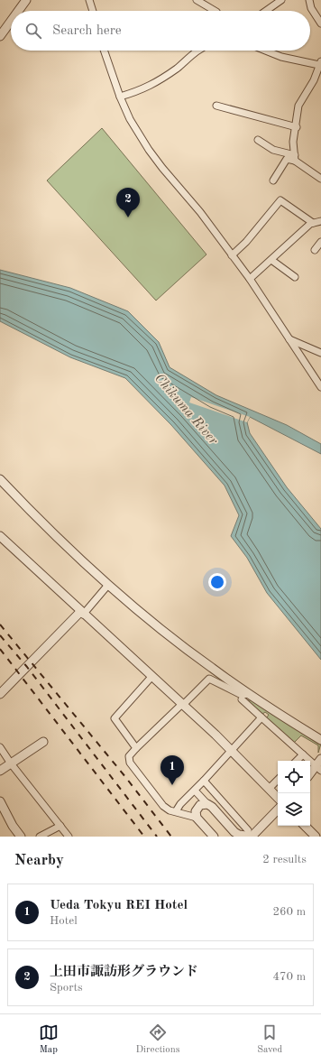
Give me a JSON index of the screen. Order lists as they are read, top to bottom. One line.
{"water":["Chikuma River"],"page":{"search":"Search here","pins":["2","1"],"heading":["Nearby","2 results"],"list":[{"mark":"1","name":"Ueda Tokyu REI Hotel","note":"Hotel","value":"260 m"},{"mark":"2","name":"上田市諏訪形グラウンド","note":"Sports","value":"470 m"}],"nav":["Map","Directions","Saved"]}}
